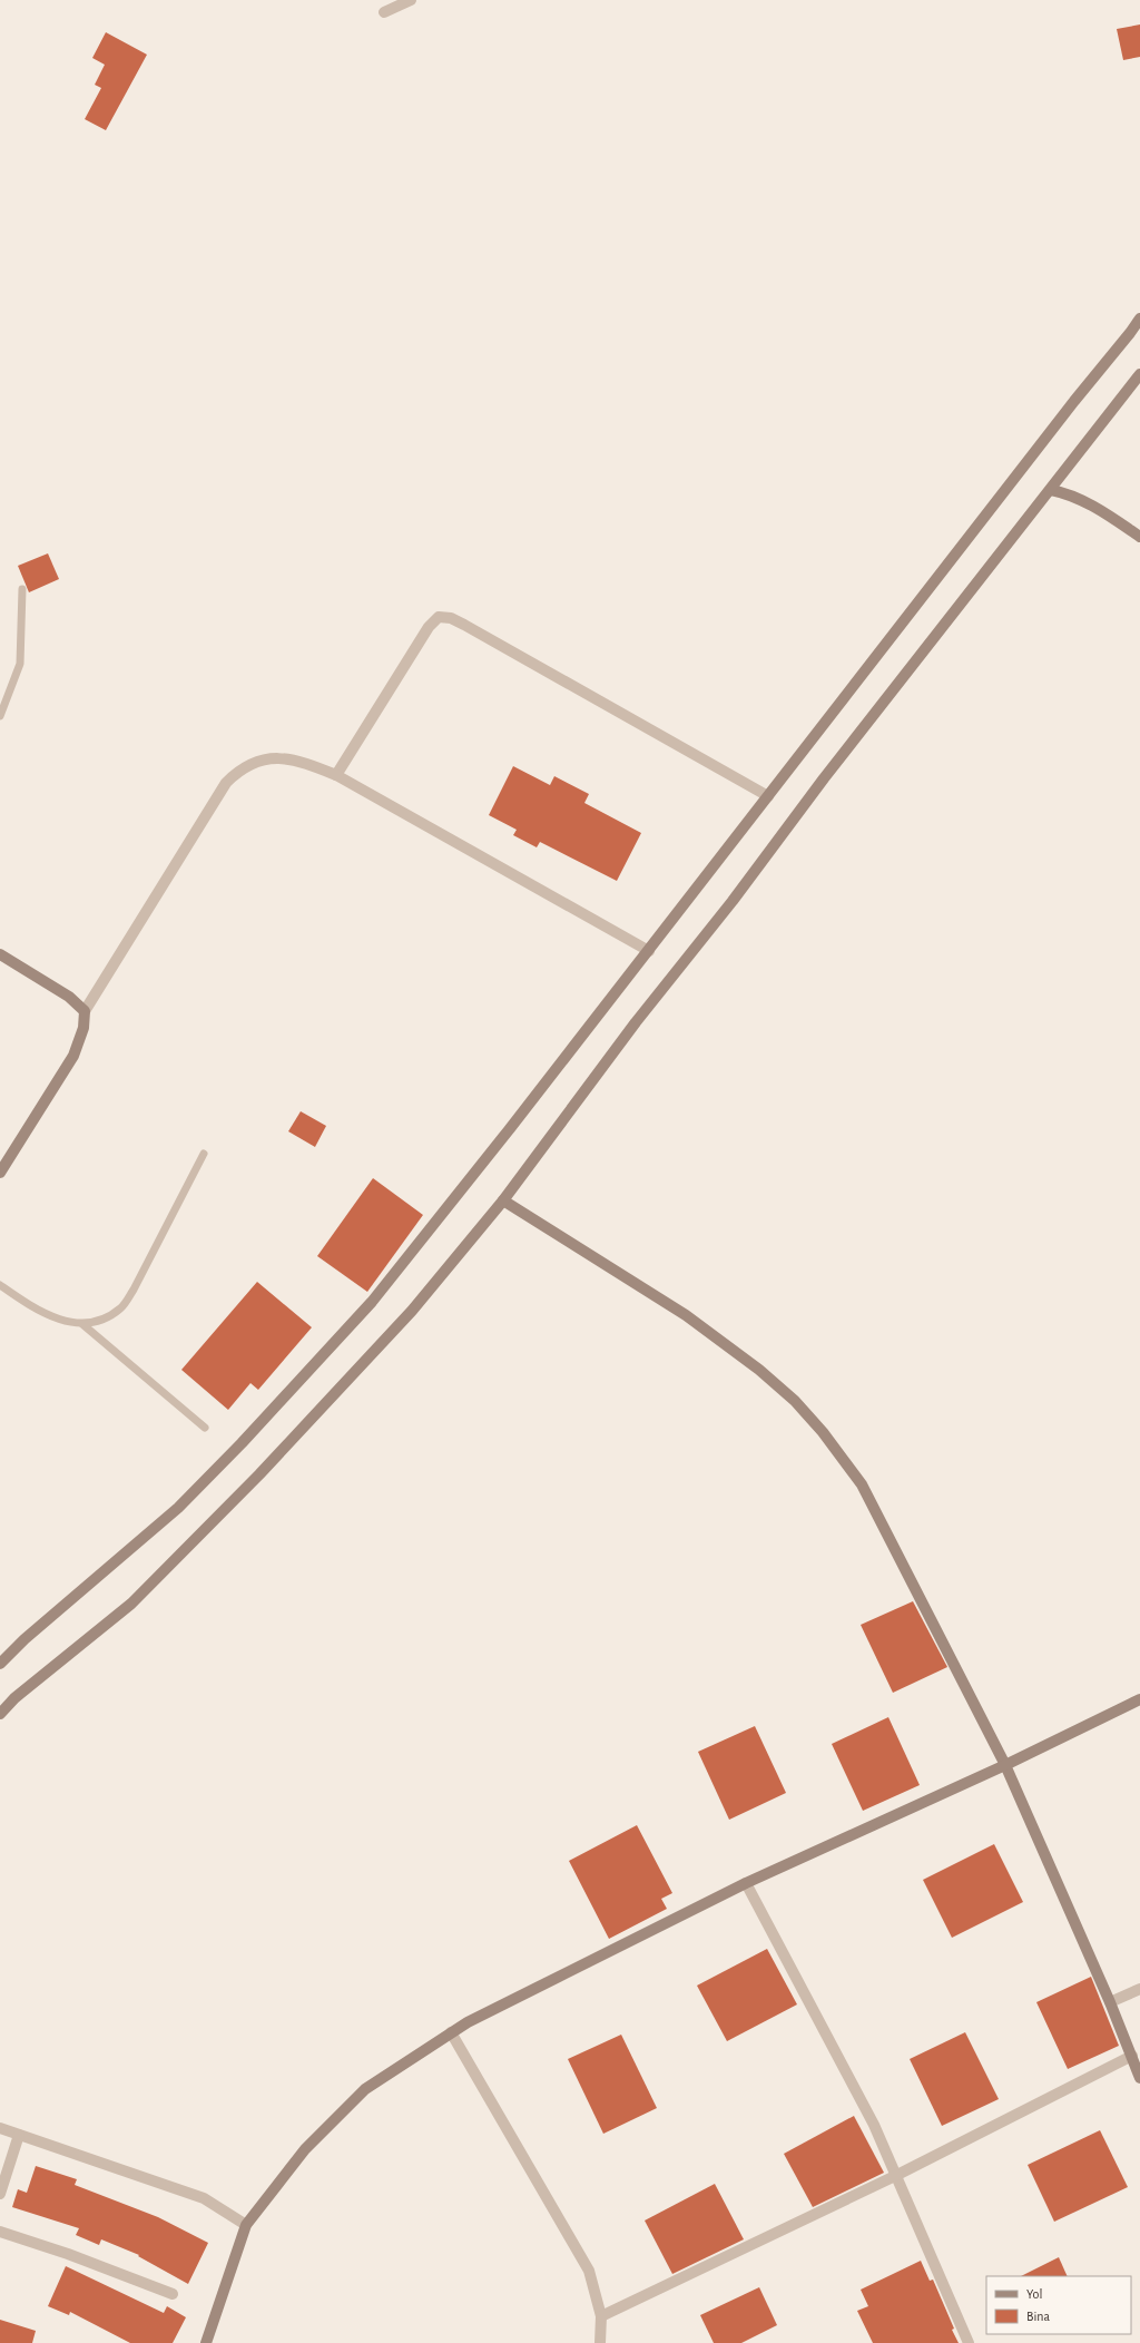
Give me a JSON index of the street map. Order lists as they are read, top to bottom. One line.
{"legend":["Yol","Bina"]}
